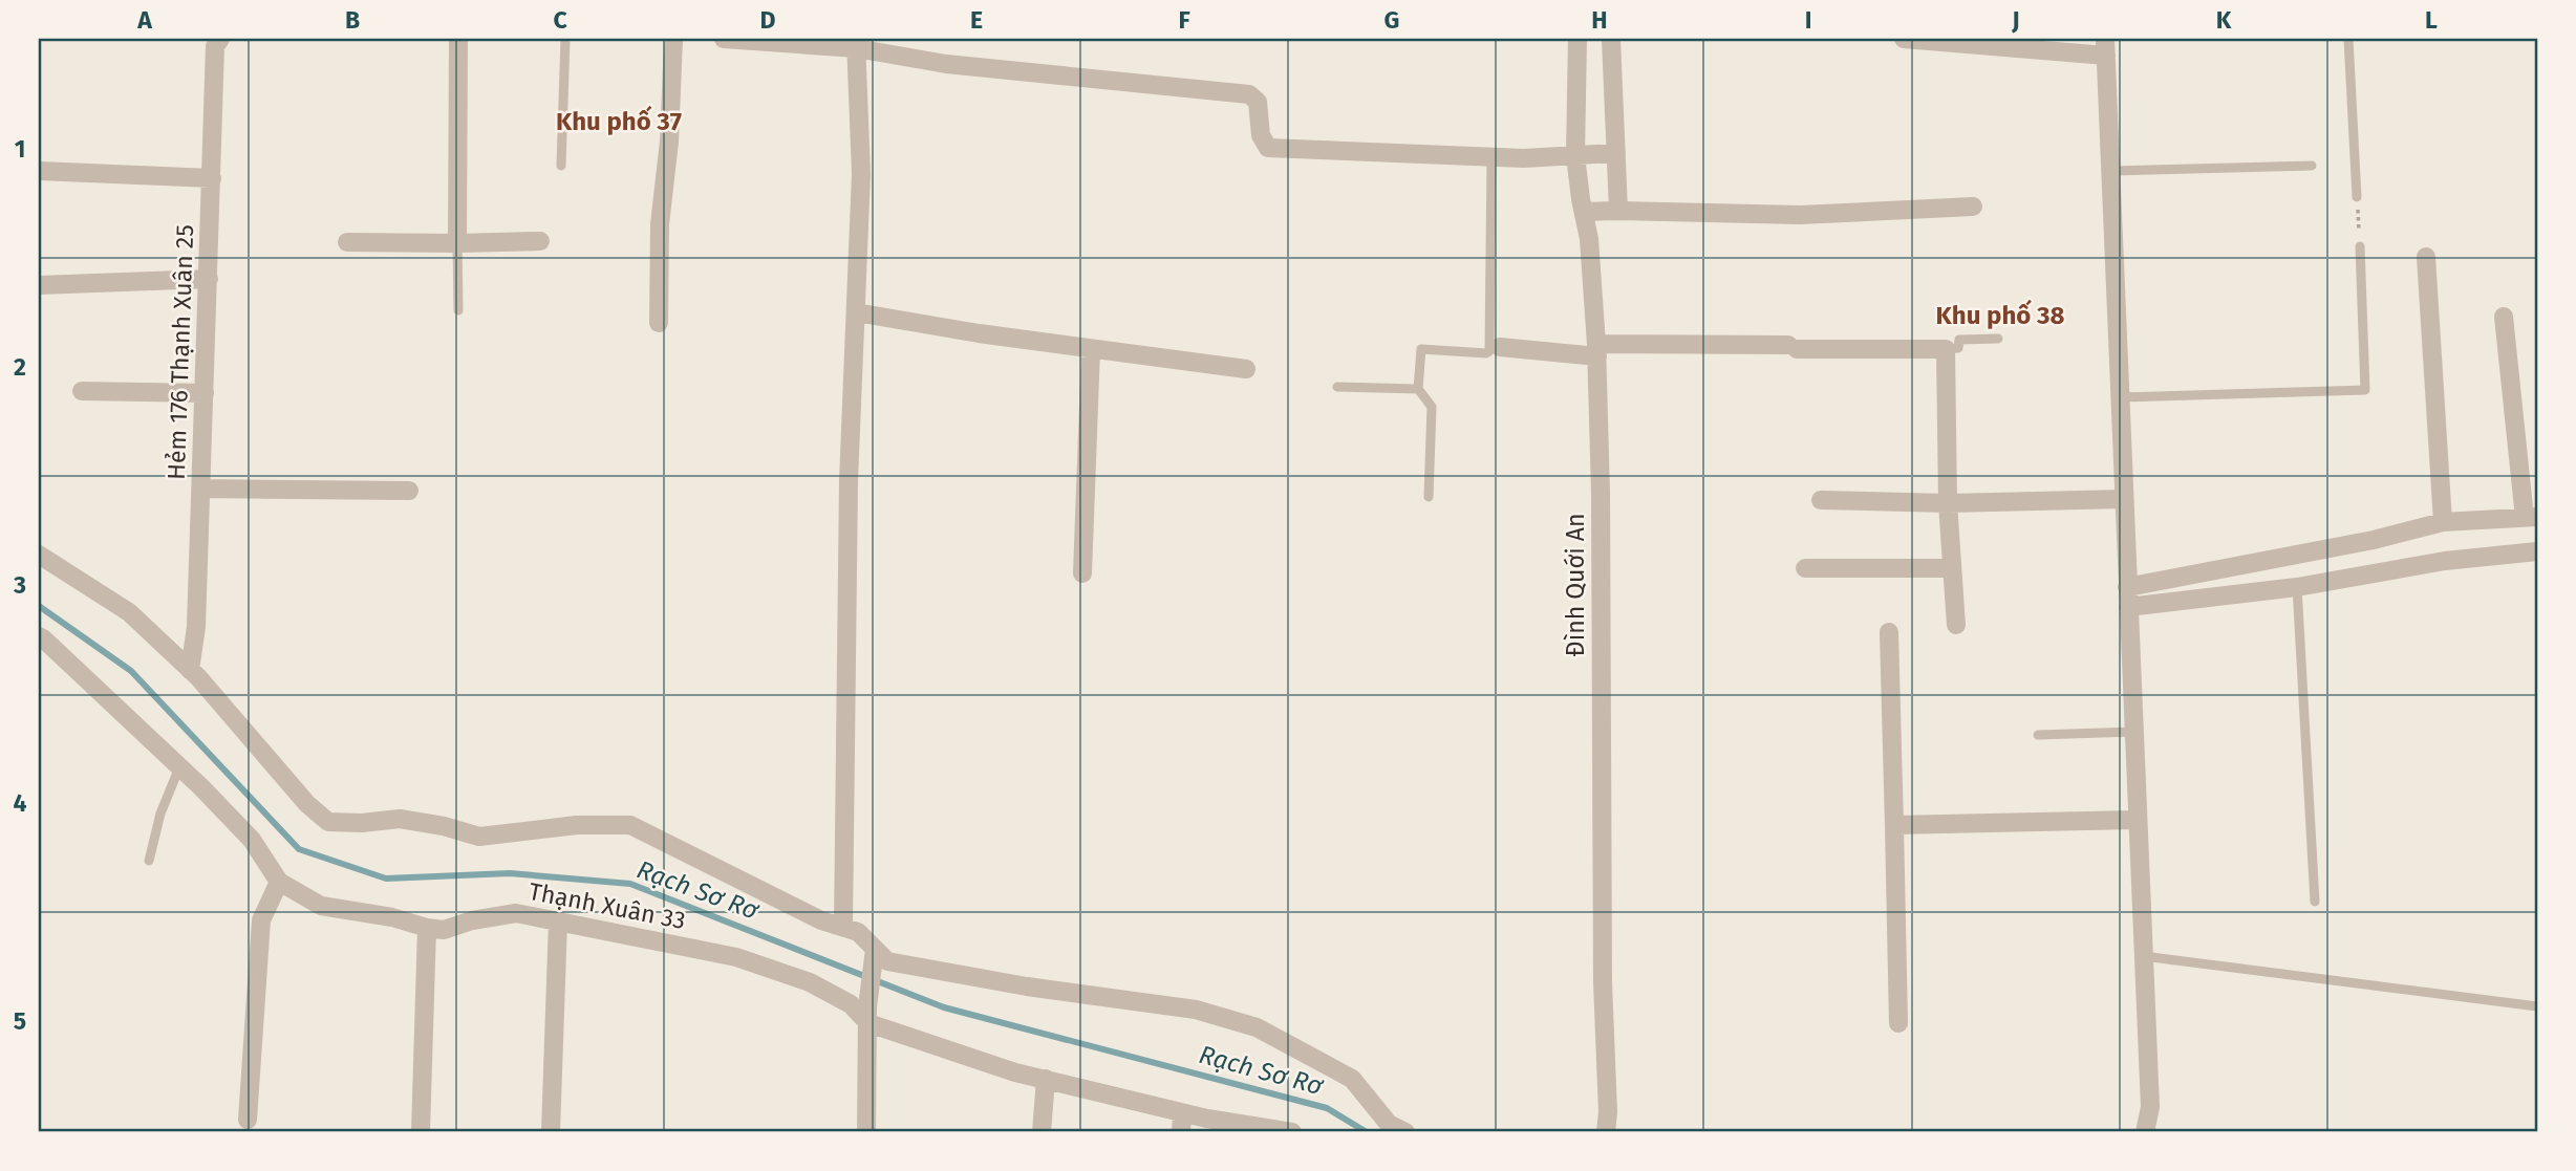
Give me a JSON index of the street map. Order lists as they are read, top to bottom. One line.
{"streets":{"street":["Hẻm 176 Thạnh Xuân 25","Đình Quới An","Thạnh Xuân 33"]},"districts":["Khu phố 37","Khu phố 38"],"water":["Rạch Sơ Rơ"],"grid":{"columns":["A","B","C","D","E","F","G","H","I","J","K","L"],"rows":["1","2","3","4","5"]}}
